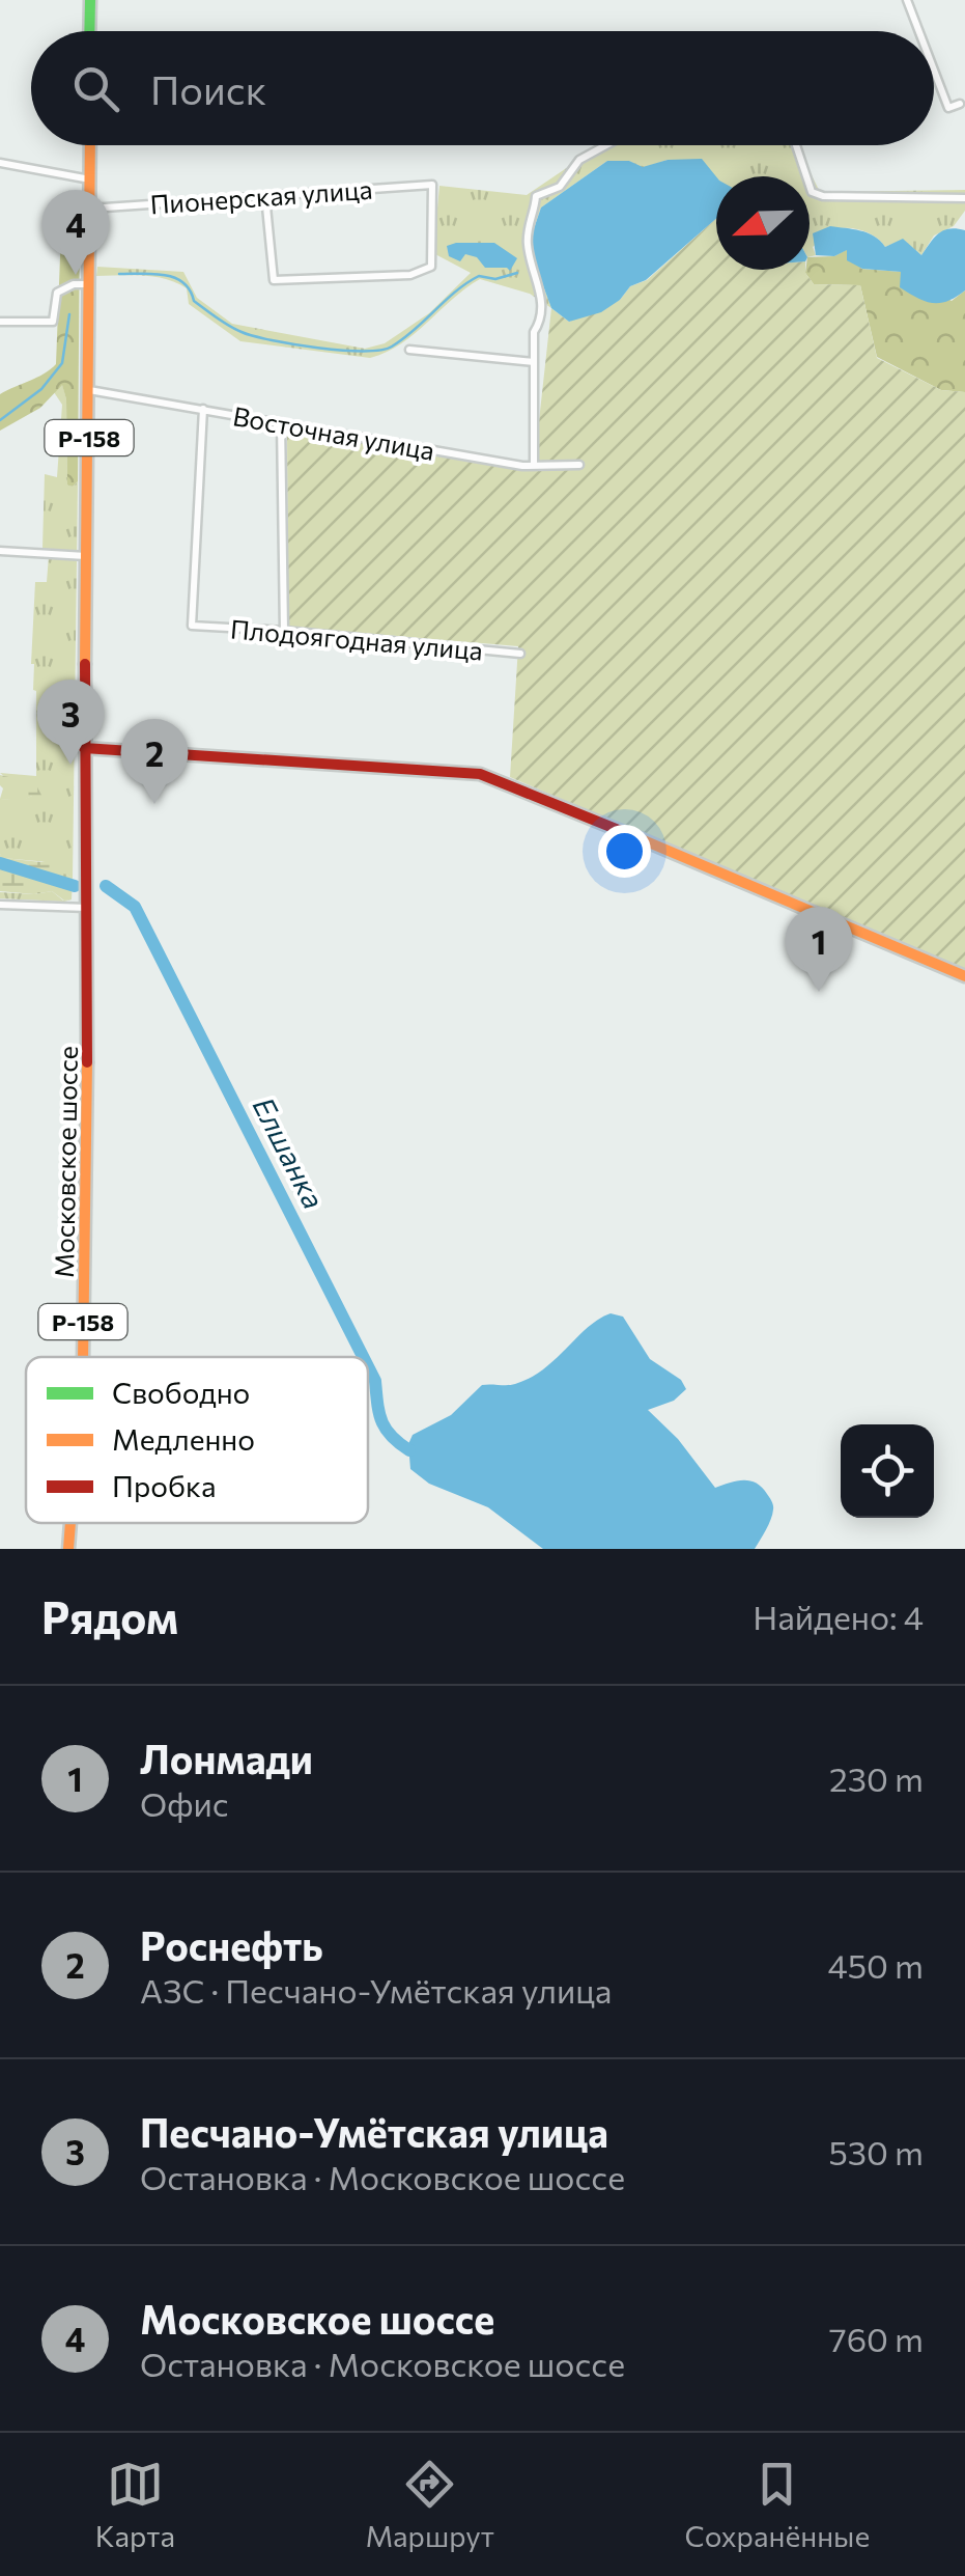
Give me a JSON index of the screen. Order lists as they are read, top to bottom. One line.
{"streets":{"main road":["Р-158","Московское шоссе"],"street":["Пионерская улица","Восточная улица","Плодоягодная улица"]},"crossings":[["Пионерская улица","Р-158"],["Восточная улица","Р-158"],["Восточная улица","Плодоягодная улица"],["Р-158","Московское шоссе"]],"water":["Елшанка"],"legend":["Свободно","Медленно","Пробка"],"north":"left","page":{"search":"Поиск","pins":["4","3","2","1"],"heading":["Рядом","Найдено: 4"],"list":[{"mark":"1","name":"Лонмади","note":"Офис","value":"230 m"},{"mark":"2","name":"Роснефть","note":"АЗС · Песчано-Умётская улица","value":"450 m"},{"mark":"3","name":"Песчано-Умётская улица","note":"Остановка · Московское шоссе","value":"530 m"},{"mark":"4","name":"Московское шоссе","note":"Остановка · Московское шоссе","value":"760 m"}],"nav":["Карта","Маршрут","Сохранённые"]}}
